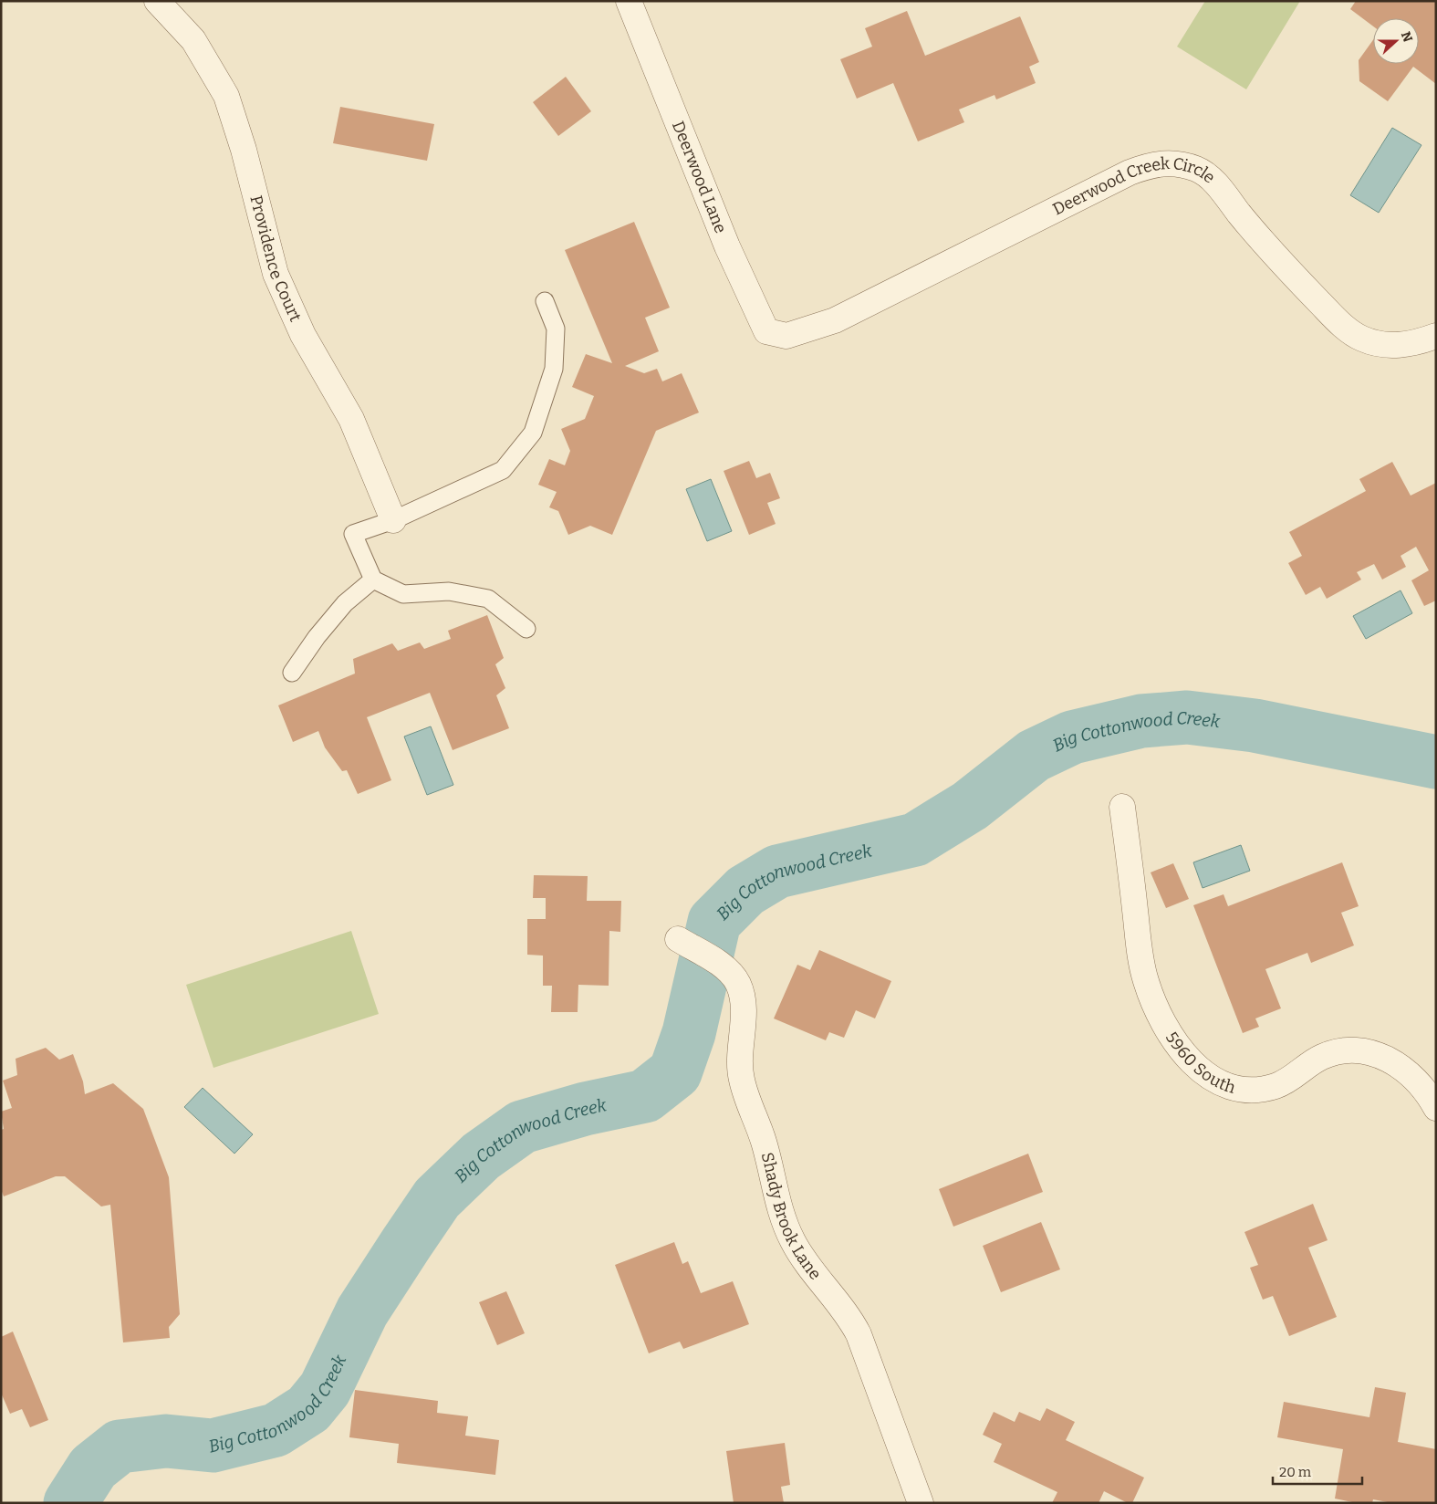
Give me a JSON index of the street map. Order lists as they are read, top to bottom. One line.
{"streets":{"street":["Deerwood Lane","Deerwood Creek Circle","Providence Court","5960 South","Shady Brook Lane"]},"crossings":[["Deerwood Lane","Deerwood Creek Circle"]],"water":["Big Cottonwood Creek"],"scale_bar":"20 m","north":"right"}
